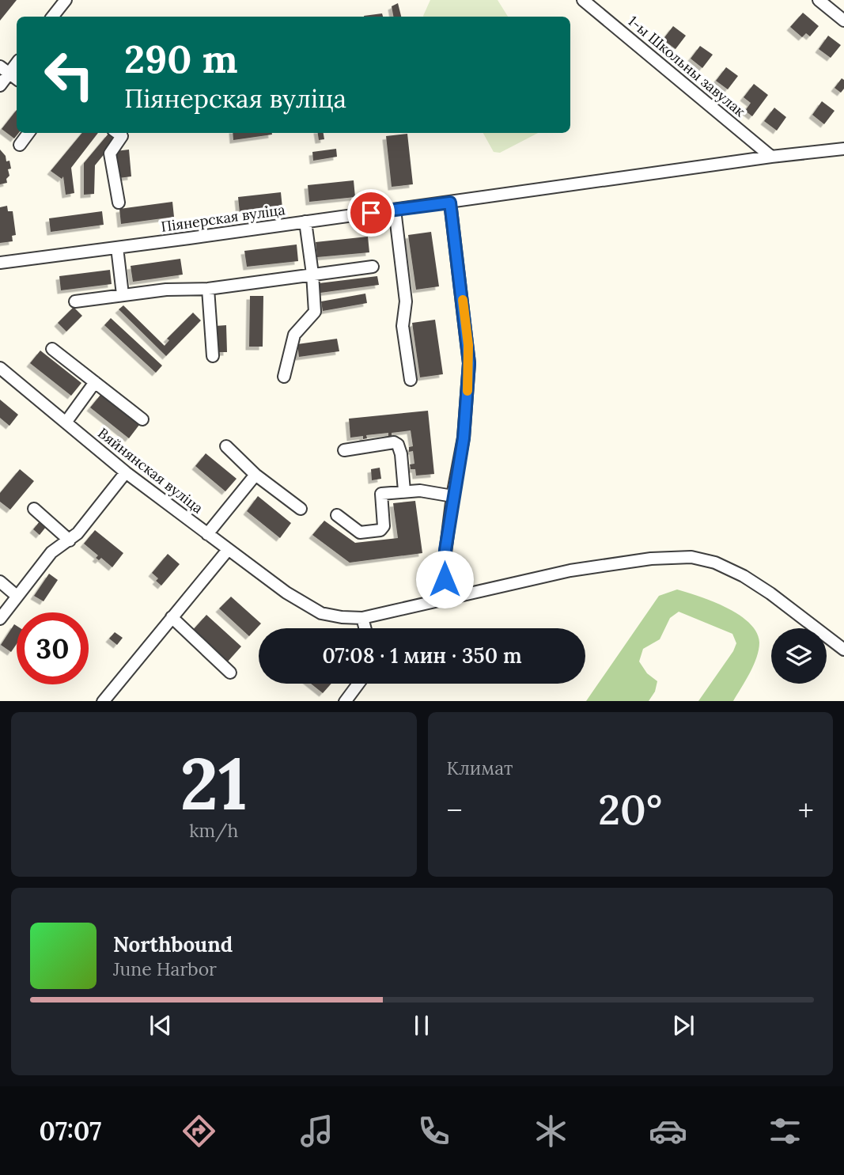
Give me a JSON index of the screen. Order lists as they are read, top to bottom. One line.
{"streets":{"street":["1-ы Школьны завулак","Піянерская вуліца","Вяйнянская вуліца"]},"crossings":[["1-ы Школьны завулак","Піянерская вуліца"]],"page":{"turn":["290 m","Піянерская вуліца"],"limit":"30","trip":"07:08 · 1 мин · 350 m","tile":[["21","km/h"],"Климат"],"heat":["−","20°","+"],"song":["Northbound","June Harbor"],"tabs":"07:07"}}
